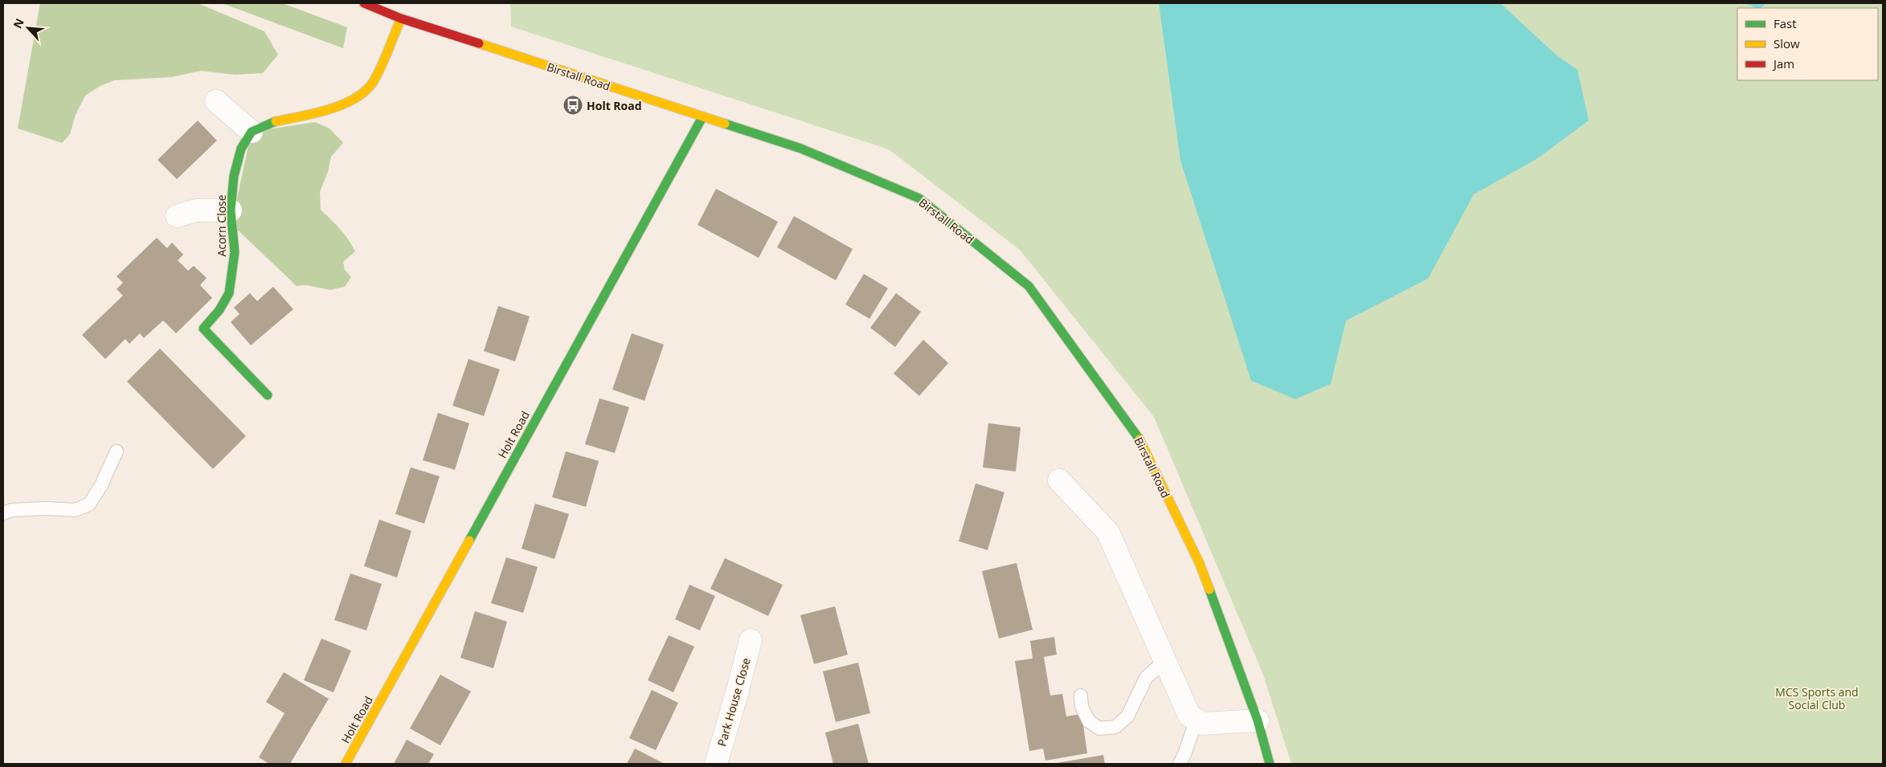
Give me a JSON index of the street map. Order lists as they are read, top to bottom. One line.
{"streets":{"street":["Birstall Road","Acorn Close","Holt Road","Park House Close"]},"crossings":[["Birstall Road","Holt Road"]],"parks":["MCS Sports and Social Club"],"places":{"bus stop":["Holt Road"]},"legend":["Fast","Slow","Jam"],"north":"top left"}
